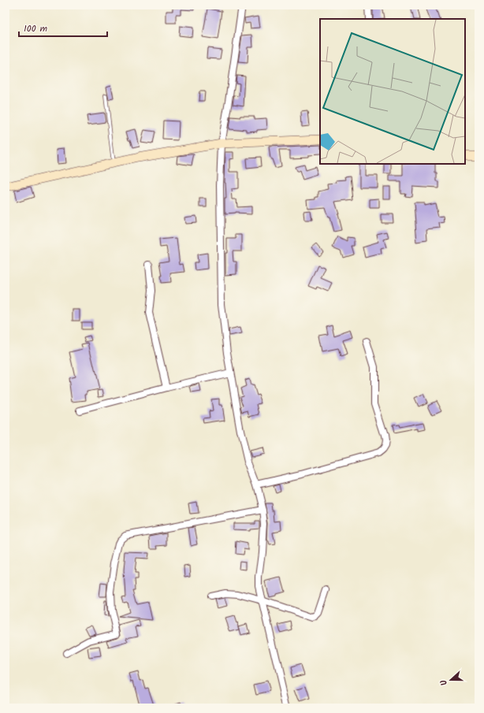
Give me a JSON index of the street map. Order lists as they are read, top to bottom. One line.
{"scale_bar":"100 m","north":"left"}
